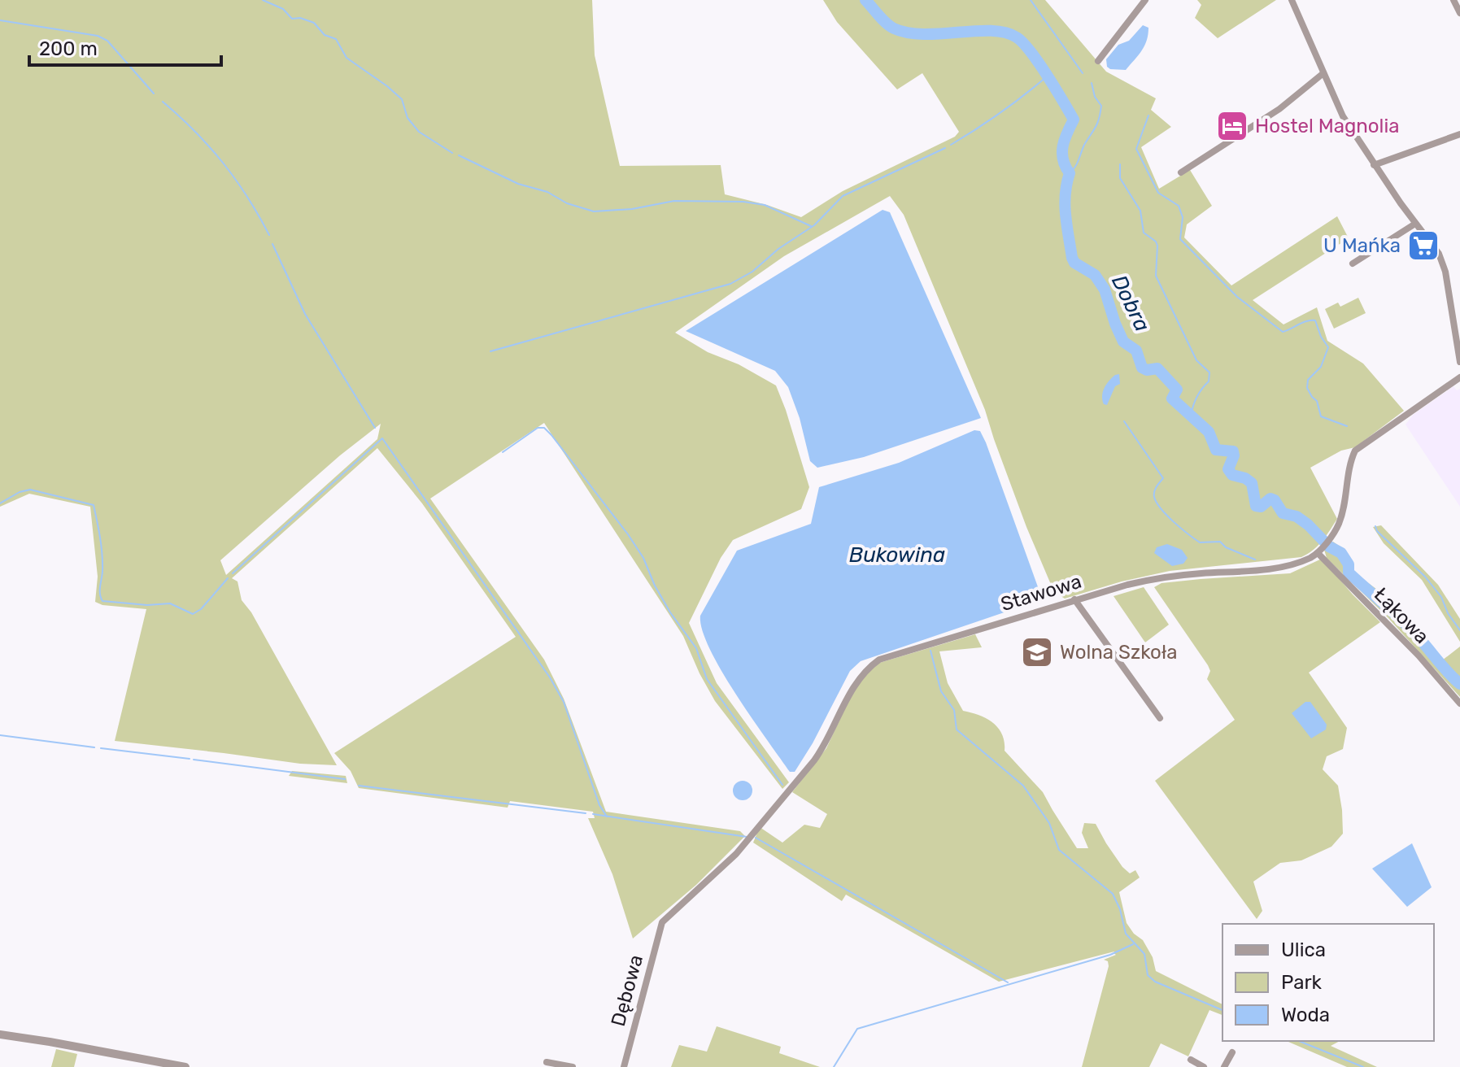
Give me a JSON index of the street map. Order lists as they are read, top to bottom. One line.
{"streets":{"street":["Stawowa","Łąkowa","Dębowa"]},"crossings":[["Stawowa","Łąkowa"],["Stawowa","Dębowa"]],"water":["Dobra","Bukowina"],"places":{"hotel":["Hostel Magnolia"],"supermarket":["U Mańka"],"school or university":["Wolna Szkoła"]},"legend":["Ulica","Park","Woda"],"scale_bar":"200 m"}
